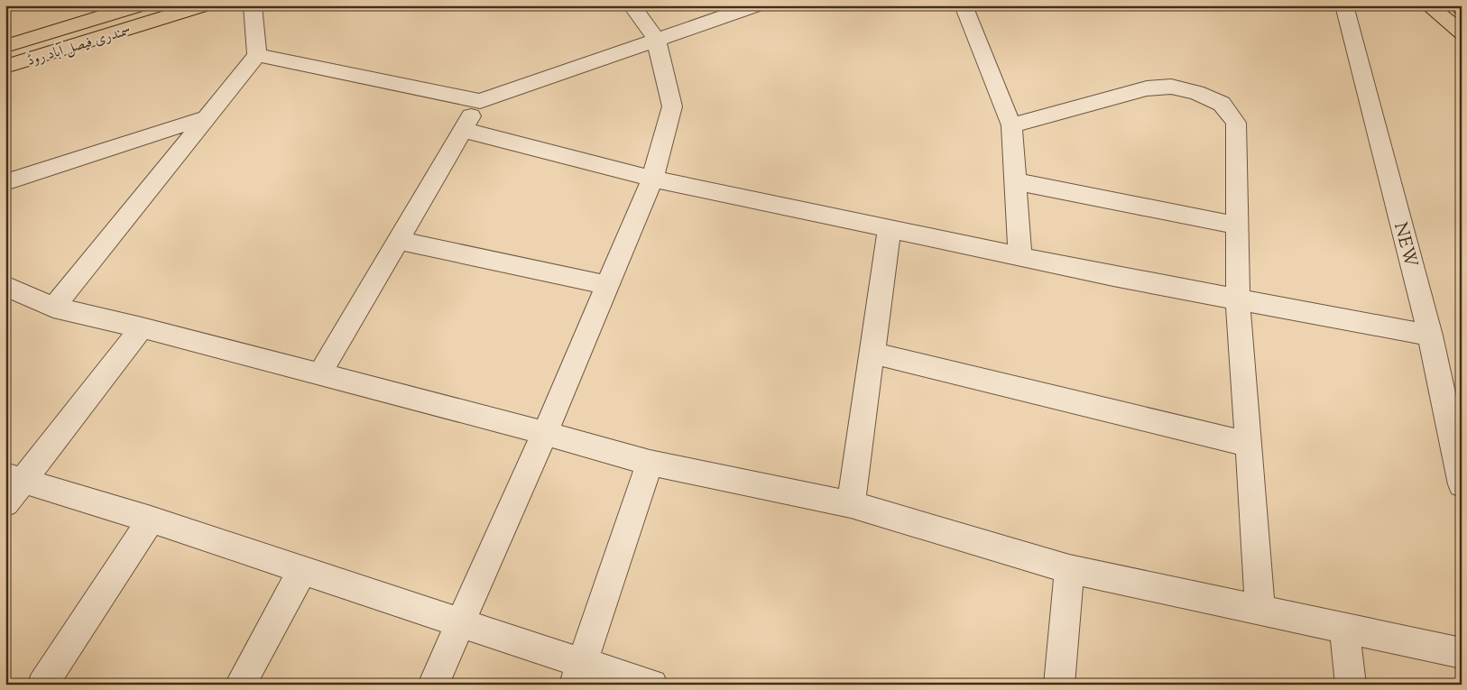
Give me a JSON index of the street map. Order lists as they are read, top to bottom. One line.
{"streets":{"main road":["سمندری فیصل آباد روڈ"],"street":["NEW"]}}
